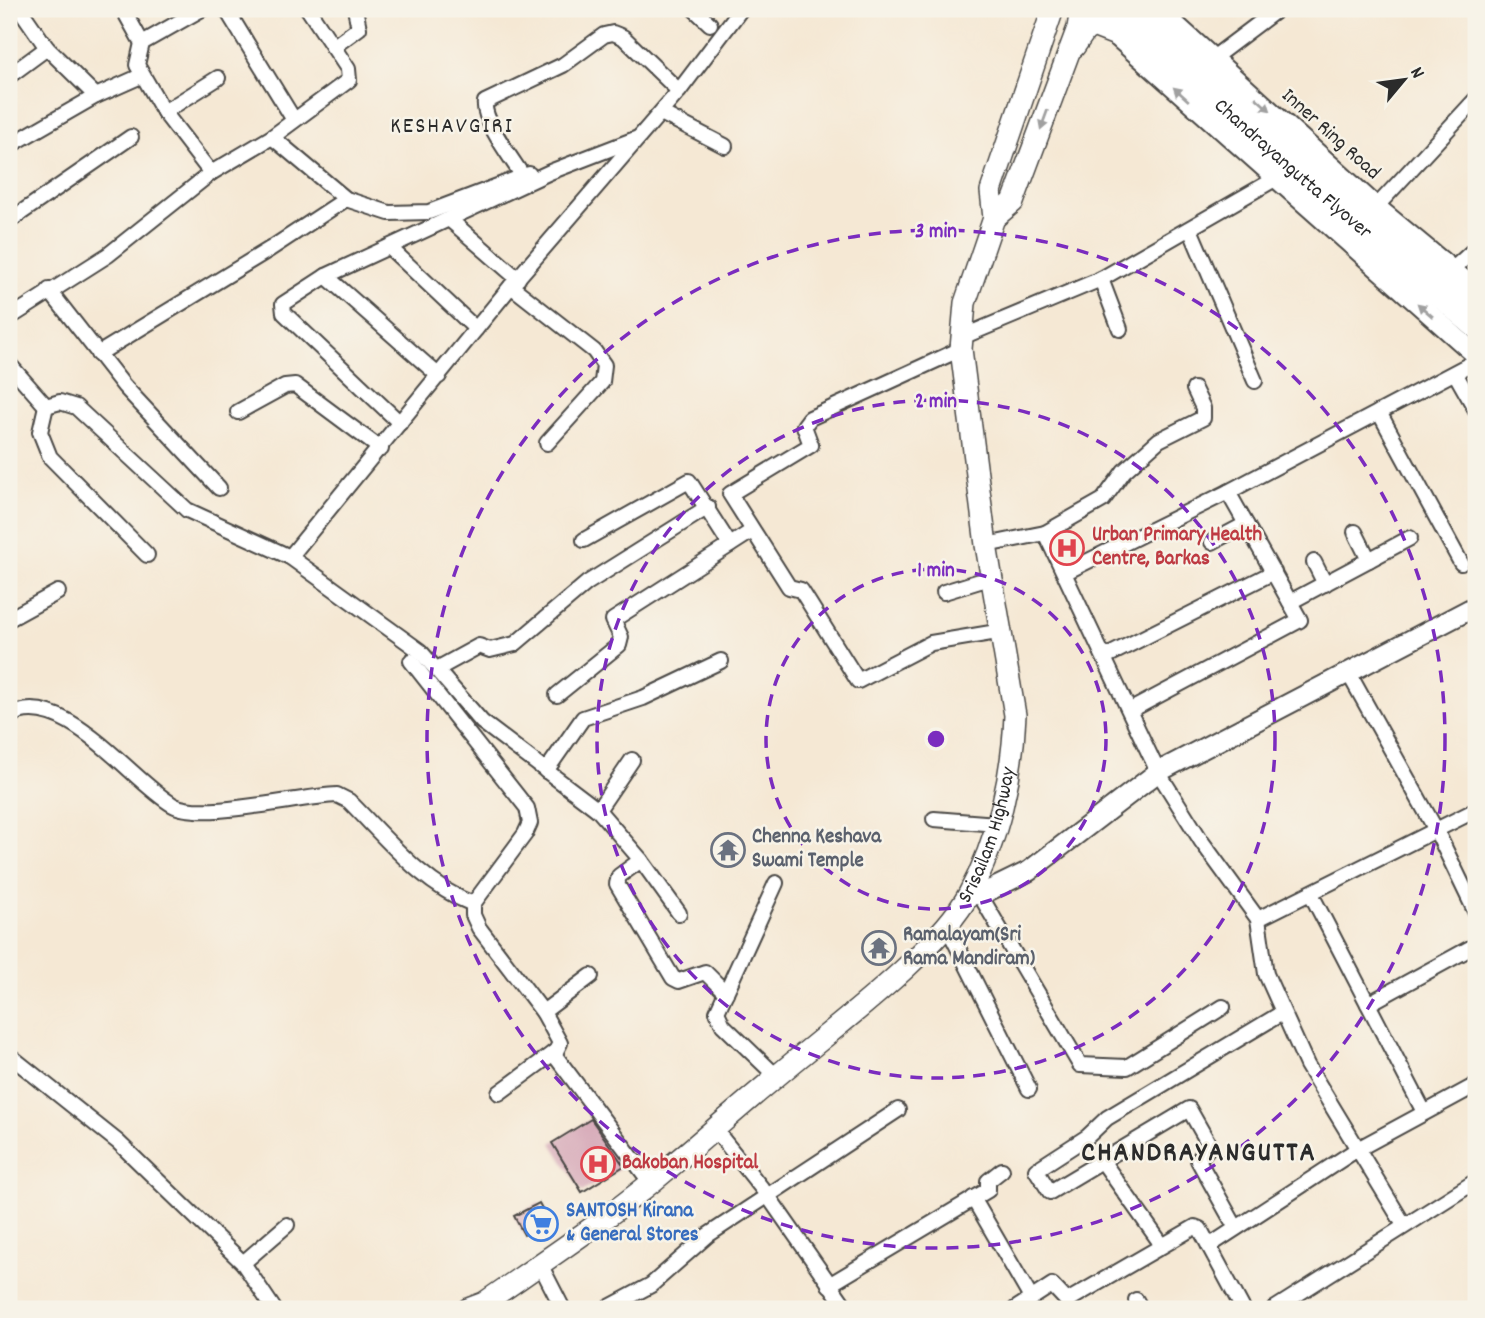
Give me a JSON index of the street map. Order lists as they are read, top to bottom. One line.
{"streets":{"highway":["Chandrayangutta Flyover","Srisailam Highway"],"main road":["Inner Ring Road"]},"districts":["KESHAVGIRI","CHANDRAYANGUTTA"],"places":{"hospital":["Urban Primary Health Centre, Barkas","Bakoban Hospital"],"temple":["Chenna Keshava Swami Temple","Ramalayam(Sri Rama Mandiram)"],"supermarket":["SANTOSH Kirana & General Stores"]},"north":"top right","rings":["3 min","2 min","1 min"]}
